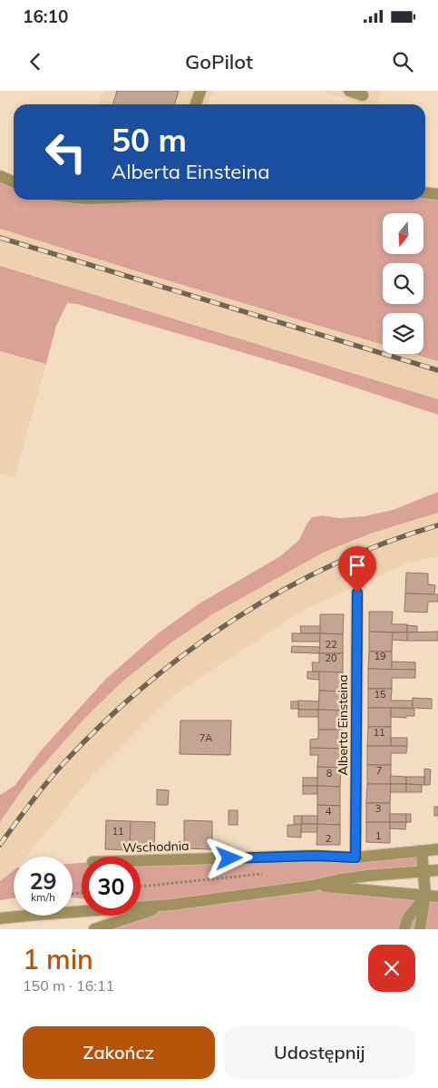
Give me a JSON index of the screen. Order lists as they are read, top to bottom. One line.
{"streets":{"street":["Alberta Einsteina","Wschodnia"]},"crossings":[["Alberta Einsteina","Wschodnia"]],"house_numbers":["22","19","20","15","11","7A","7","8","3","4","11","1","2"],"north":"bottom","page":{"status":"16:10","header":"GoPilot","turn":["50 m","Alberta Einsteina"],"speed":"29 km/h","limit":"30","heading":["1 min","150 m · 16:11"],"buttons":["Zakończ","Udostępnij"]}}
